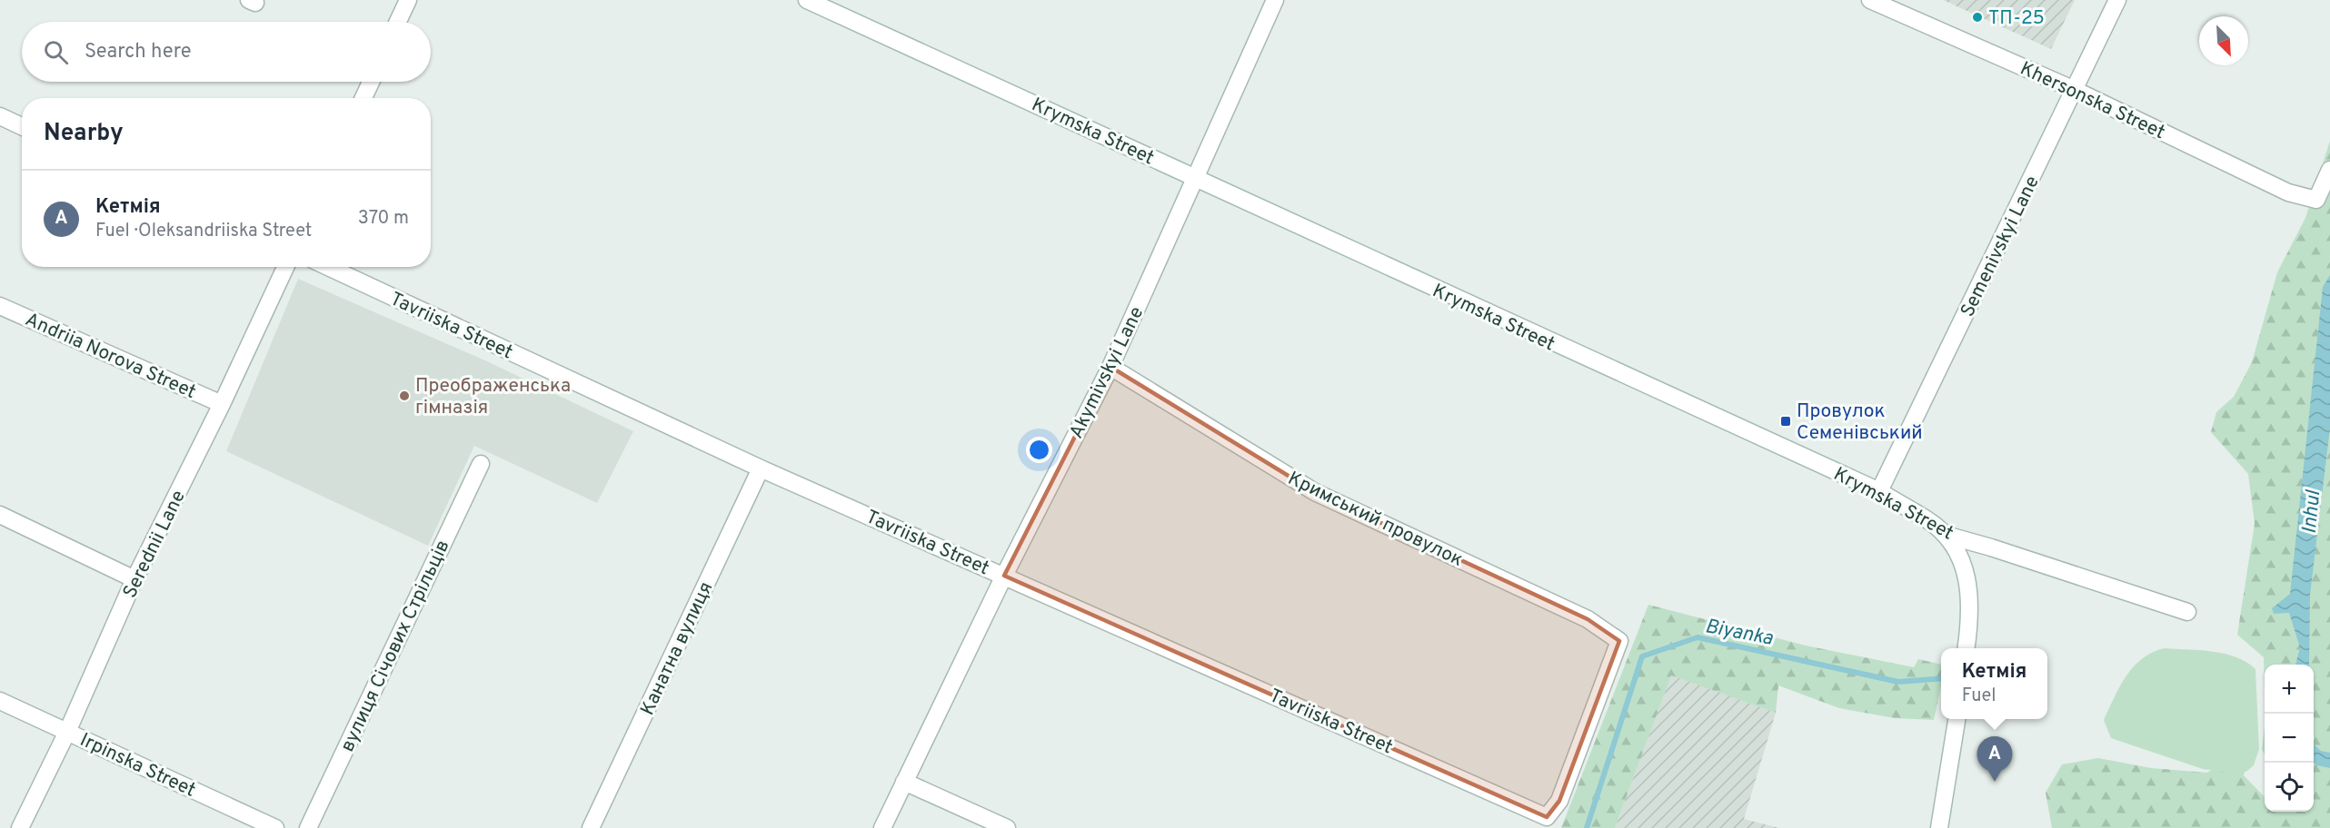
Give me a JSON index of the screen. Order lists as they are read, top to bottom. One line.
{"streets":{"street":["Khersonska Street","Krymska Street","Semenivskyi Lane","Tavriiska Street","Andriia Norova Street","Akymivskyi Lane","Кримський провулок","Serednii Lane","вулиця Січових Стрільців","Канатна вулиця","Irpinska Street"]},"crossings":[["Khersonska Street","Semenivskyi Lane"],["Krymska Street","Semenivskyi Lane"],["Krymska Street","Akymivskyi Lane"],["Tavriiska Street","Akymivskyi Lane"],["Tavriiska Street","Кримський провулок"],["Tavriiska Street","Канатна вулиця"],["Andriia Norova Street","Serednii Lane"],["Akymivskyi Lane","Кримський провулок"],["Serednii Lane","Irpinska Street"]],"water":["Inhul","Biyanka"],"places":{"other":["ТП-25","Преображенська гімназія"],"transit":["Провулок Семенівський"]},"north":"bottom right","page":{"search":"Search here","heading":"Nearby","list":[{"mark":"A","name":"Кетмія","note":"Fuel · Oleksandriiska Street","value":"370 m"}],"popup":["Кетмія","Fuel"],"map_buttons":["+","−"],"pins":"A"}}
